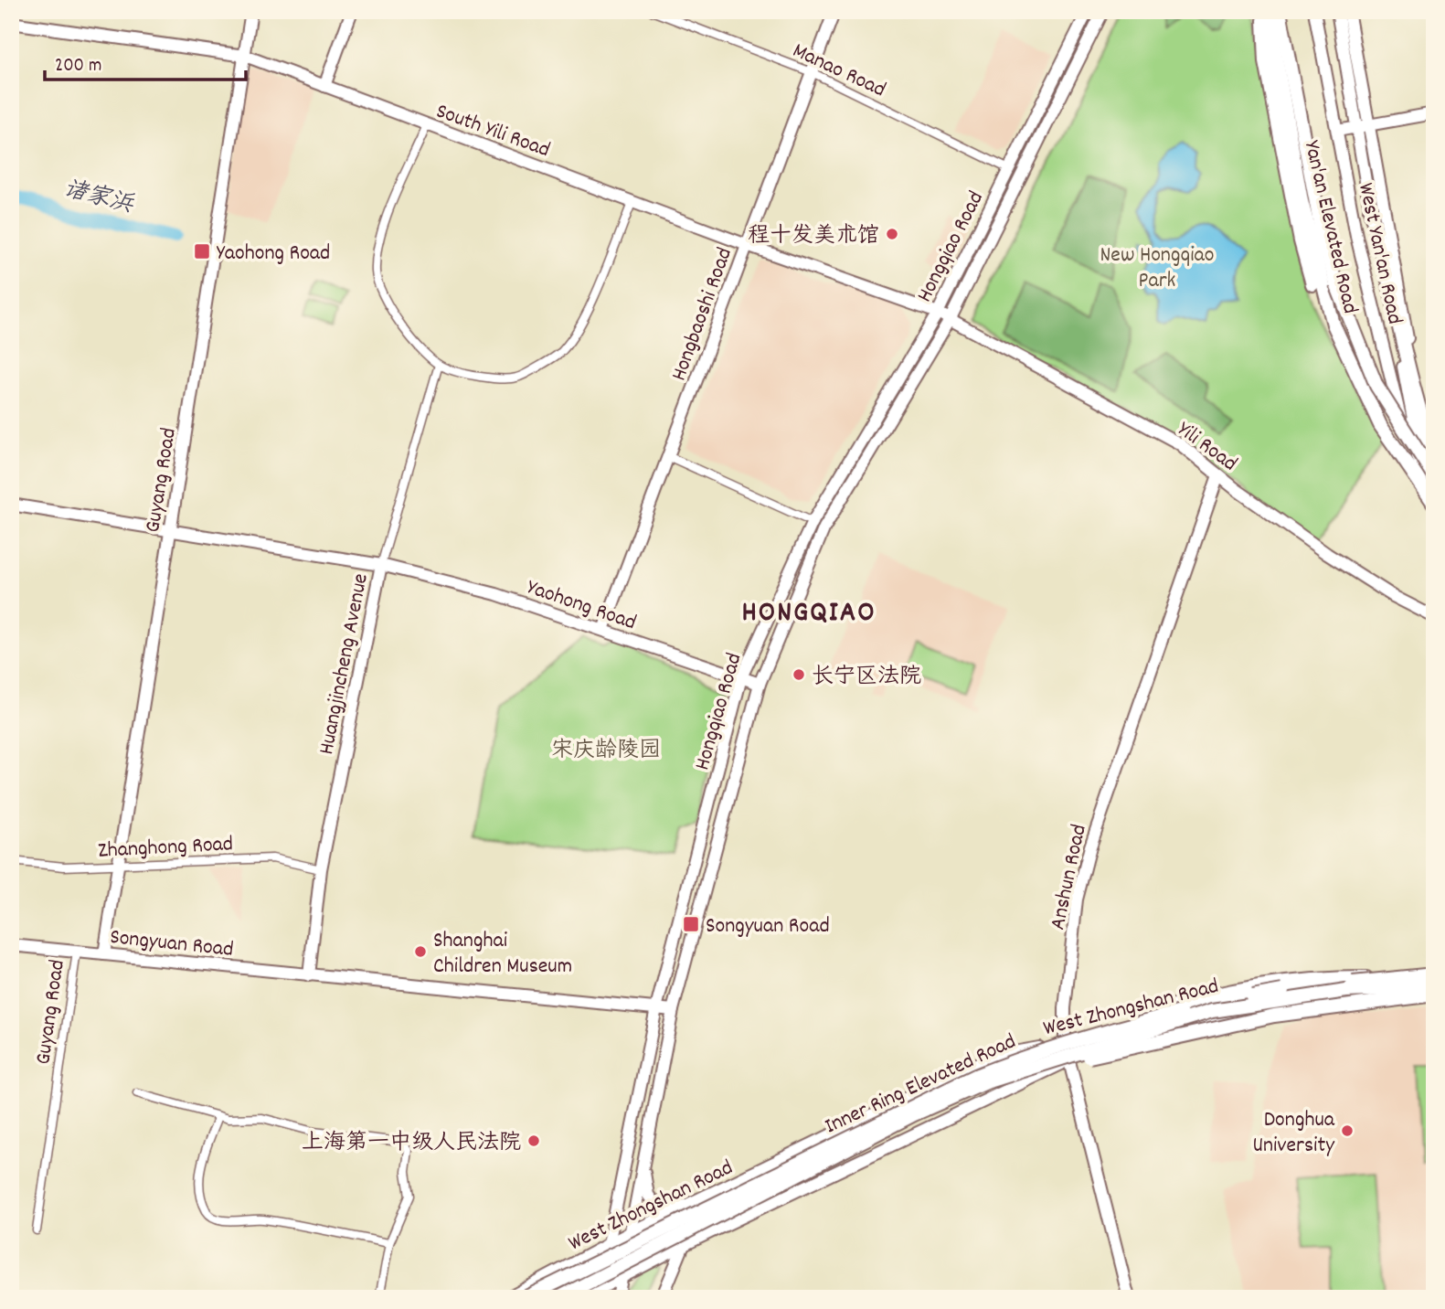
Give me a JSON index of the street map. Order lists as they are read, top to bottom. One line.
{"streets":{"highway":["Yan'an Elevated Road","Inner Ring Elevated Road"],"main road":["South Yili Road","Hongqiao Road","West Yan'an Road","Hongbaoshi Road","Yili Road","Guyang Road","Yaohong Road","Huangjincheng Avenue","Anshun Road","Songyuan Road","West Zhongshan Road"],"street":["Manao Road","Zhanghong Road"]},"crossings":[["Manao Road","Hongqiao Road"],["Manao Road","Hongbaoshi Road"],["South Yili Road","Hongqiao Road"],["South Yili Road","Hongbaoshi Road"],["South Yili Road","Yili Road"],["South Yili Road","Guyang Road"],["Yan'an Elevated Road","West Yan'an Road"],["Hongqiao Road","Yili Road"],["Hongqiao Road","Yaohong Road"],["Hongqiao Road","Songyuan Road"],["Hongqiao Road","West Zhongshan Road"],["Hongbaoshi Road","Yaohong Road"],["Yili Road","Anshun Road"],["Guyang Road","Yaohong Road"],["Guyang Road","Zhanghong Road"],["Guyang Road","Songyuan Road"],["Yaohong Road","Huangjincheng Avenue"],["Huangjincheng Avenue","Zhanghong Road"],["Huangjincheng Avenue","Songyuan Road"],["Anshun Road","West Zhongshan Road"],["West Zhongshan Road","Inner Ring Elevated Road"]],"districts":["HONGQIAO"],"water":["诸家浜"],"parks":["New Hongqiao Park","宋庆龄陵园"],"places":{"other":["程十发美术馆","长宁区法院","Shanghai Children Museum","Donghua University","上海第一中级人民法院"],"transit":["Yaohong Road","Songyuan Road"]},"scale_bar":"200 m"}
